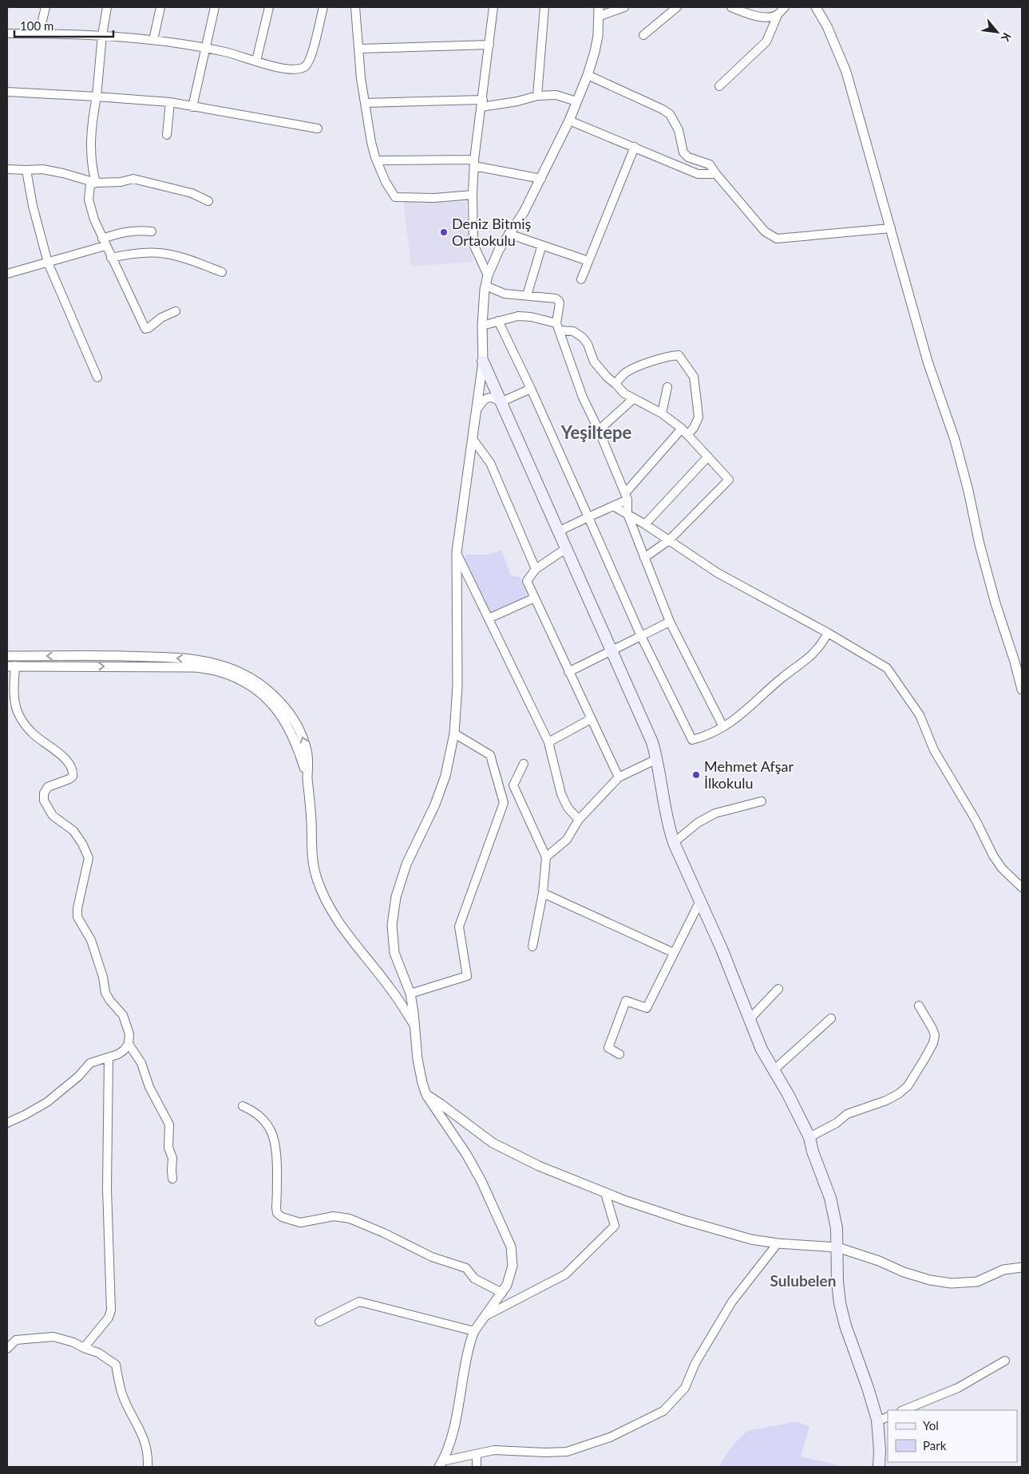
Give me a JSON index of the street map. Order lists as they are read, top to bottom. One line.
{"districts":["Yeşiltepe","Sulubelen"],"places":["Deniz Bitmiş Ortaokulu","Mehmet Afşar İlkokulu"],"legend":["Yol","Park"],"scale_bar":"100 m","north":"bottom right"}
